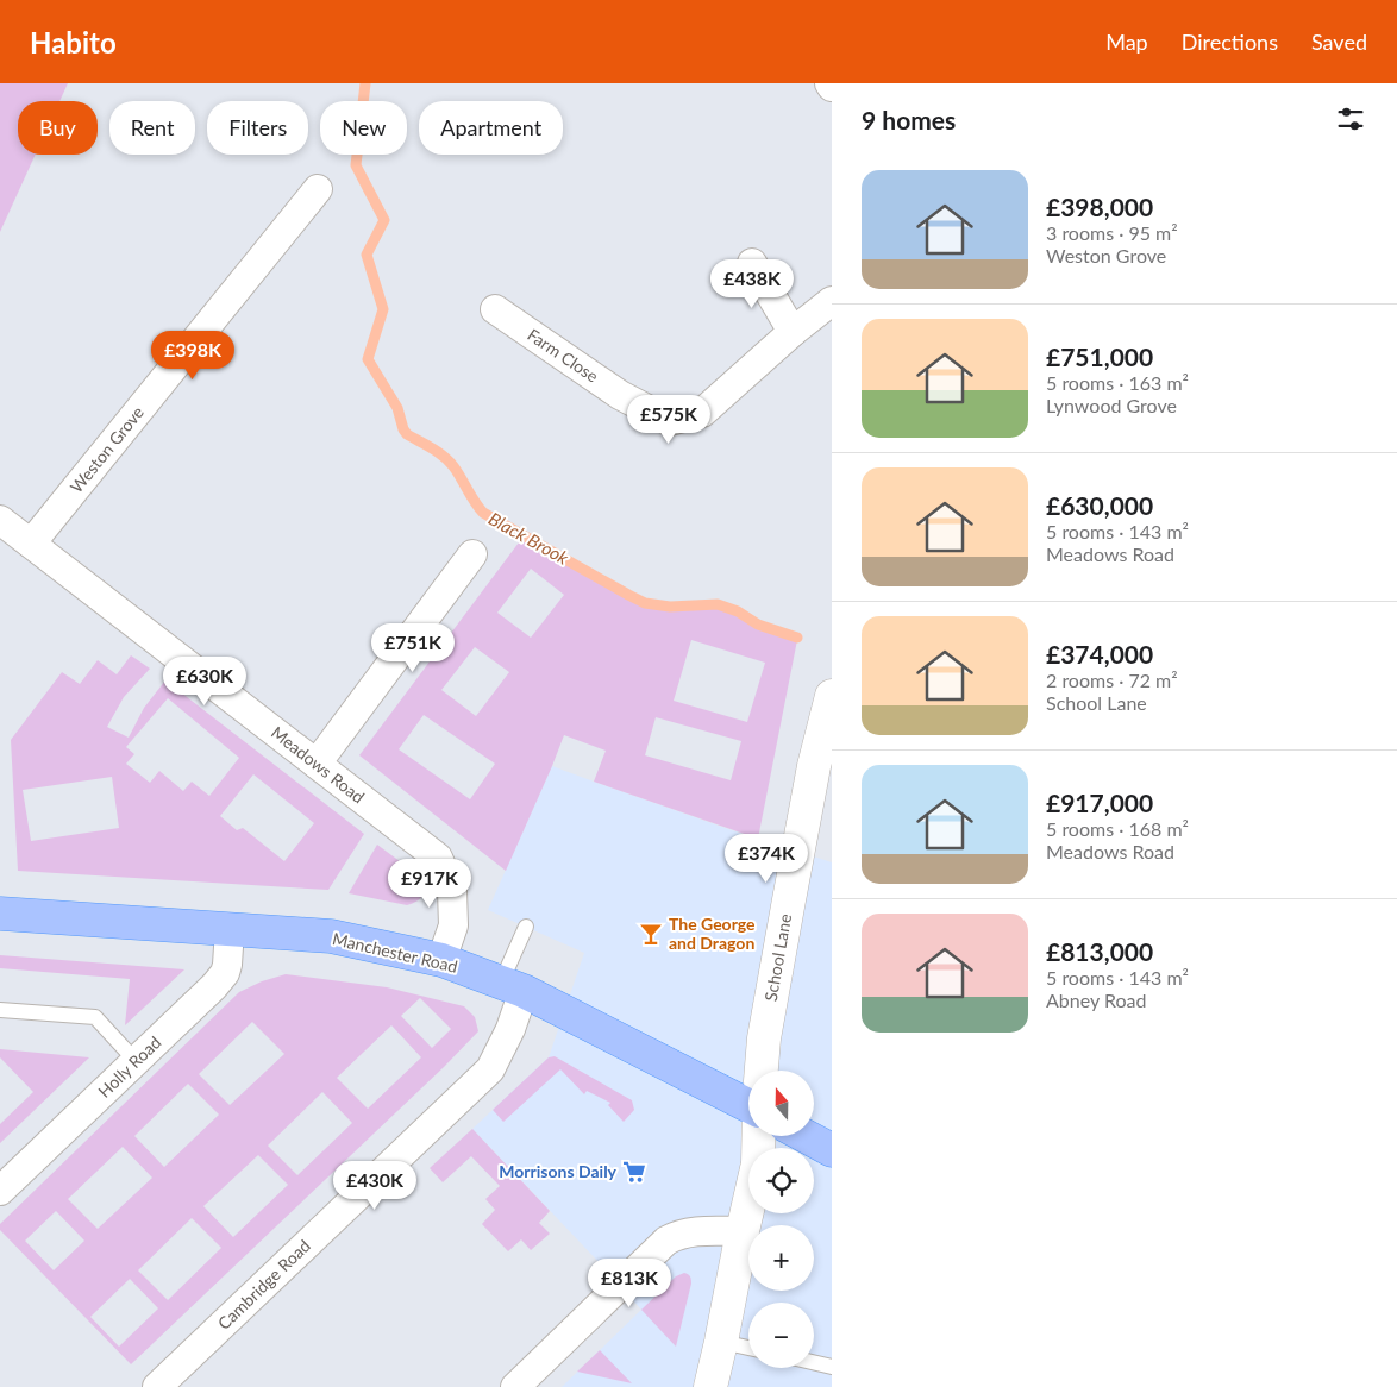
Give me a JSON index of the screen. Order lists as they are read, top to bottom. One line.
{"streets":{"main road":["Manchester Road","School Lane"],"street":["Farm Close","Weston Grove","Meadows Road","Holly Road","Cambridge Road"]},"crossings":[["Weston Grove","Meadows Road"],["Meadows Road","Manchester Road"],["Manchester Road","Holly Road"],["Manchester Road","Cambridge Road"]],"water":["Black Brook"],"places":{"bar":["The George and Dragon"],"supermarket":["Morrisons Daily"]},"north":"top","page":{"header":"Habito","nav":["Map","Directions","Saved"],"heading":"9 homes","chip":["Buy","Rent","Filters","New","Apartment"],"list":[{"name":"£398,000","note":"3 rooms · 95 m² · Weston Grove"},{"name":"£751,000","note":"5 rooms · 163 m² · Lynwood Grove"},{"name":"£630,000","note":"5 rooms · 143 m² · Meadows Road"},{"name":"£374,000","note":"2 rooms · 72 m² · School Lane"},{"name":"£917,000","note":"5 rooms · 168 m² · Meadows Road"},{"name":"£813,000","note":"5 rooms · 143 m² · Abney Road"}],"price":["£438K","£398K","£575K","£751K","£630K","£374K","£917K","£430K","£813K"],"map_buttons":["+","−"]}}
